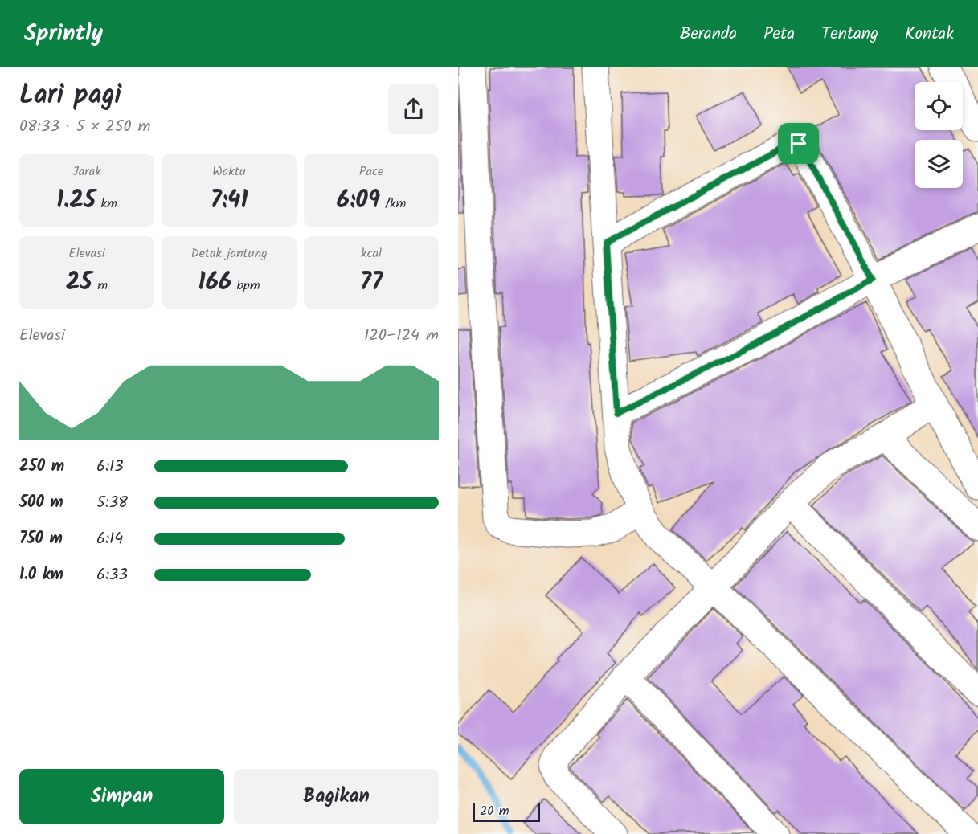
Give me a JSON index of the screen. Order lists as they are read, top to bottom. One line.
{"scale_bar":"20 m","page":{"header":"Sprintly","nav":["Beranda","Peta","Tentang","Kontak"],"heading":["Lari pagi","08:33 · 5 × 250 m"],"stats":[["Jarak","1.25 km"],["Waktu","7:41"],["Pace","6:09 /km"],["Elevasi","25 m"],["Detak jantung","166 bpm"],["kcal","77"]],"chart":["Elevasi","120–124 m"],"list":[{"name":"250 m","note":"6:13"},{"name":"500 m","note":"5:38"},{"name":"750 m","note":"6:14"},{"name":"1.0 km","note":"6:33"}],"buttons":["Simpan","Bagikan"],"scale":"20 m"}}
